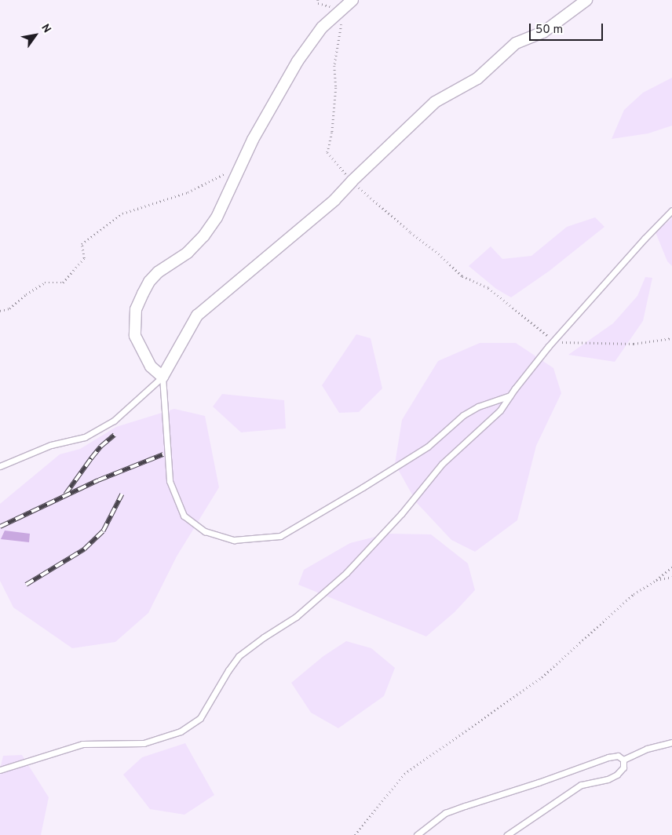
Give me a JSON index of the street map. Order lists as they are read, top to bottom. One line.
{"scale_bar":"50 m","north":"top right"}
